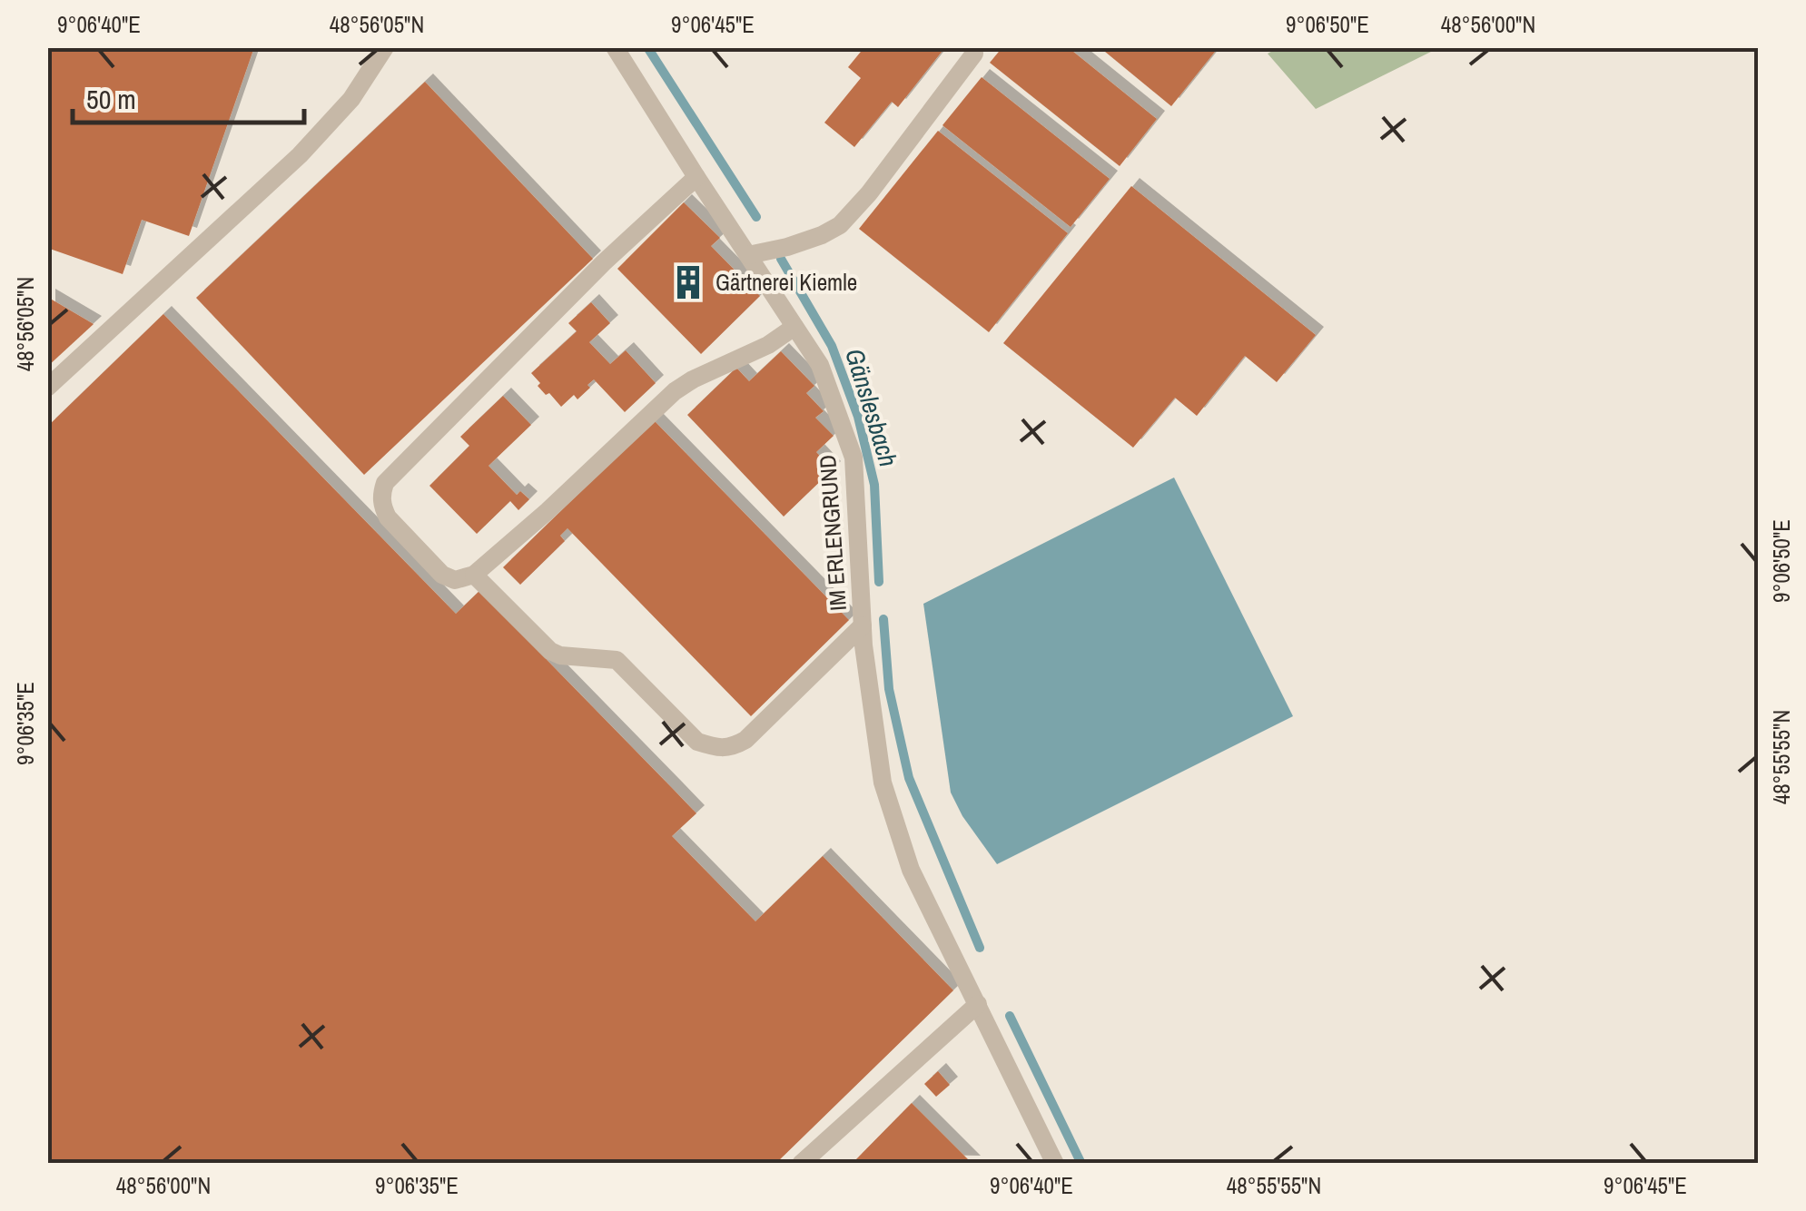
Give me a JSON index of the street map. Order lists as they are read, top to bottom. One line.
{"streets":{"lane":["IM ERLENGRUND"]},"water":["Gänslesbach"],"places":{"building":["Gärtnerei Kiemle"]},"scale_bar":"50 m","coordinates":["9°06'40\"E","48°56'05\"N","9°06'45\"E","9°06'50\"E","48°56'00\"N","9°06'35\"E","48°55'55\"N"]}
